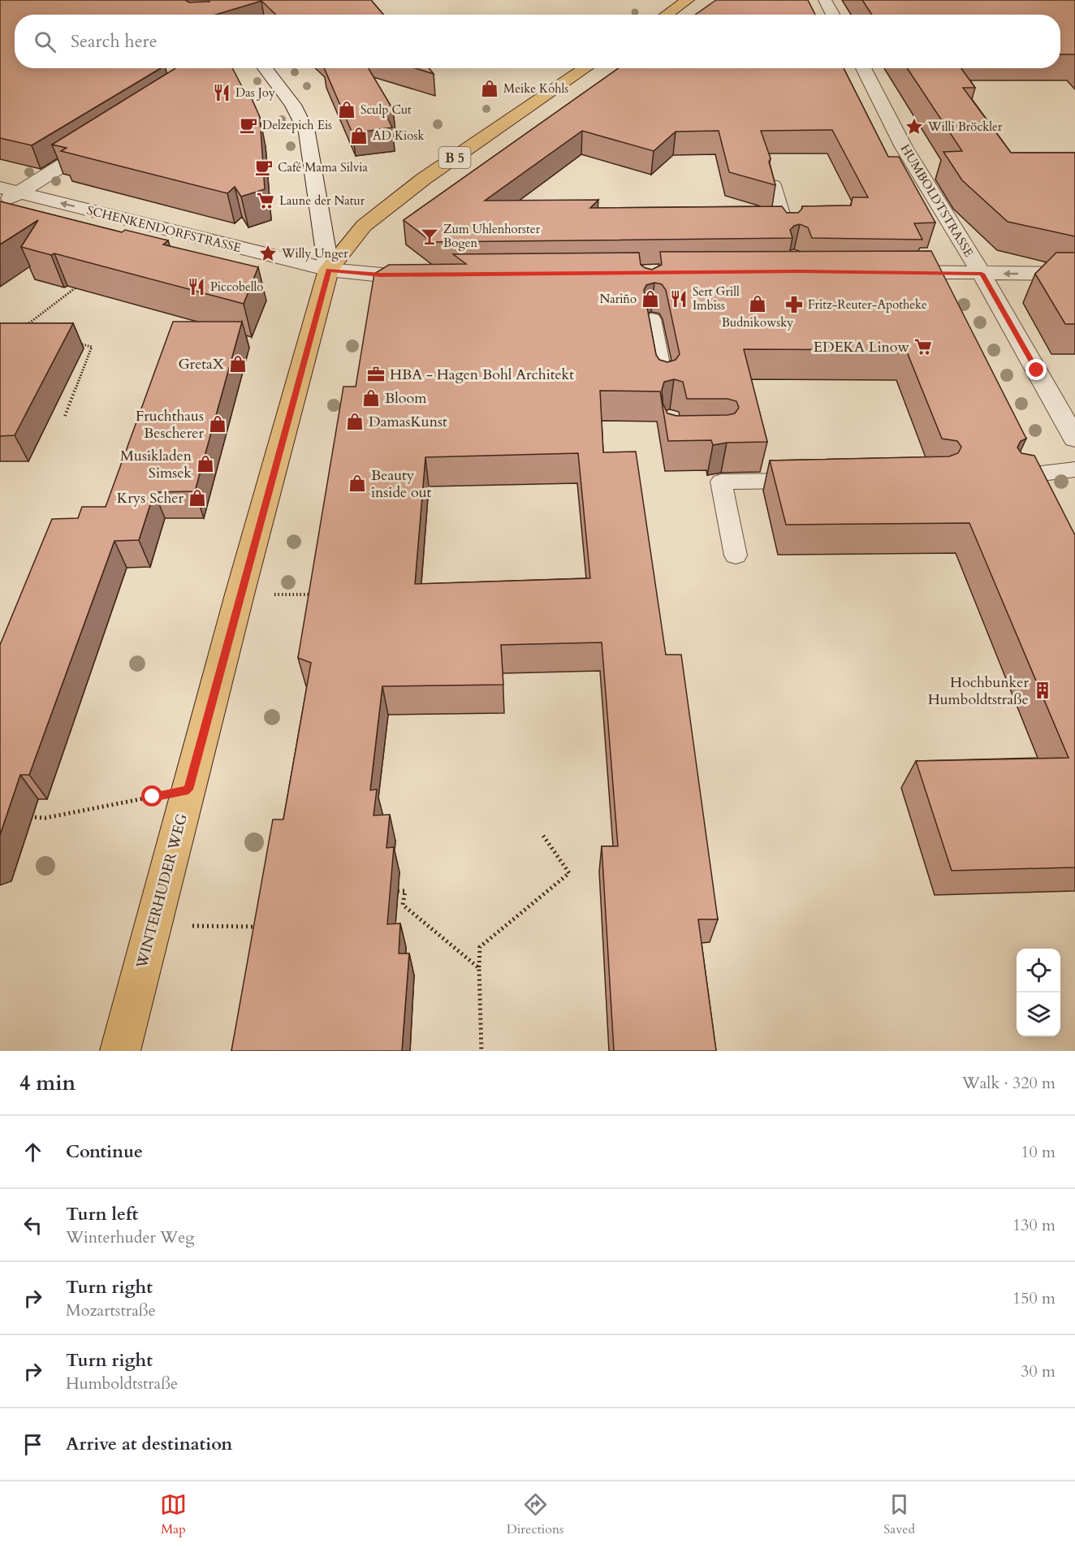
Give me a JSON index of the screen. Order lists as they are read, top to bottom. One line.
{"streets":{"main road":["B 5","WINTERHUDER WEG"],"street":["HUMBOLDTSTRASSE","SCHENKENDORFSTRASSE"]},"crossings":[["B 5","SCHENKENDORFSTRASSE"],["B 5","WINTERHUDER WEG"],["SCHENKENDORFSTRASSE","WINTERHUDER WEG"]],"one_way":["SCHENKENDORFSTRASSE"],"places":{"shop":["Meike Kohls","Sculp Cut","AD Kiosk","Nariño","Budnikowsky","GretaX","Bloom","DamasKunst","Fruchthaus Bescherer","Musikladen Simsek","Beauty inside out","Krys Scher"],"restaurant":["Das Joy","Piccobello","Sert Grill Imbiss"],"cafe":["Delzepich Eis","Café Mama Silvia"],"place":["Willi Bröckler","Willy Unger"],"supermarket":["Laune der Natur","EDEKA Linow"],"bar":["Zum Uhlenhorster Bogen"],"pharmacy":["Fritz-Reuter-Apotheke"],"office":["HBA - Hagen Bohl Architekt"],"building":["Hochbunker Humboldtstraße"]},"page":{"search":"Search here","heading":["4 min","Walk · 320 m"],"list":[["Continue","10 m"],["Turn left","Winterhuder Weg","130 m"],["Turn right","Mozartstraße","150 m"],["Turn right","Humboldtstraße","30 m"],"Arrive at destination"],"nav":["Map","Directions","Saved"]}}
